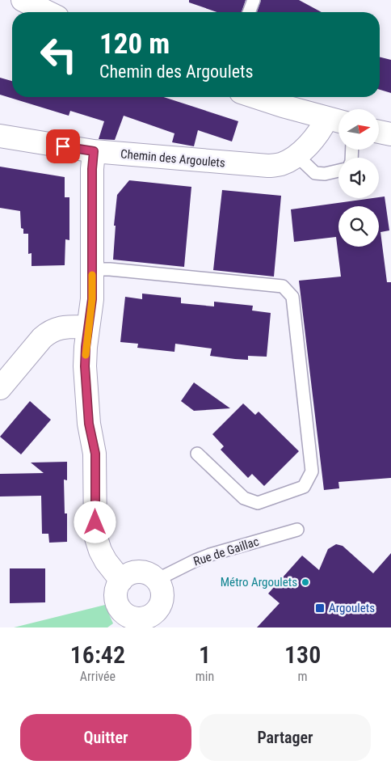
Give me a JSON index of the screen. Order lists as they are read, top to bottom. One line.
{"streets":{"street":["Chemin des Argoulets"],"lane":["Rue de Gaillac"]},"places":{"other":["Métro Argoulets"],"transit":["Argoulets"]},"north":"right","page":{"turn":["120 m","Chemin des Argoulets"],"eta":["16:42","Arrivée","1","min","130","m"],"buttons":["Quitter","Partager"]}}
